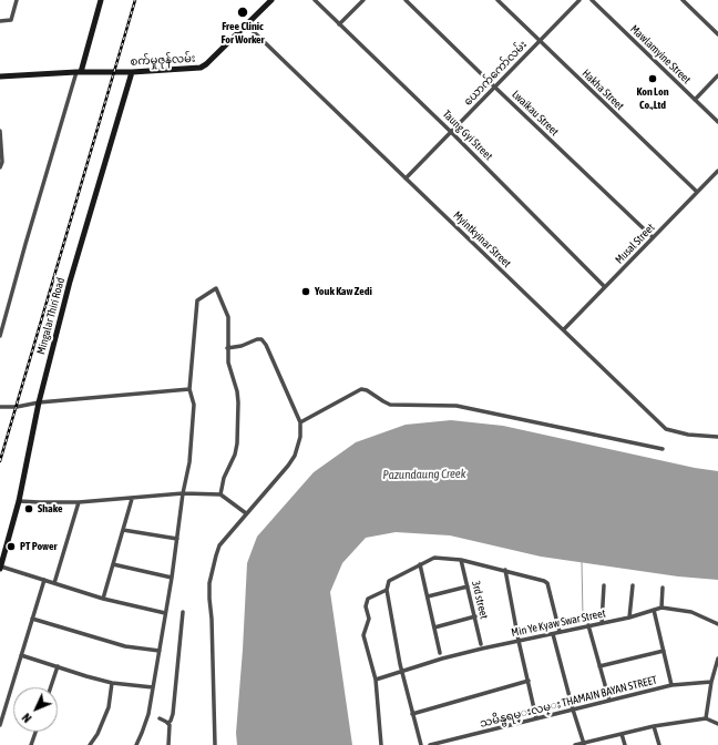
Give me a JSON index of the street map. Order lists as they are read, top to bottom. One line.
{"streets":{"street":["Mawlamyine Street","စက်မှုဇုန်လမ်း","ယောက်ကော်လမ်း","Hakha Street","Lwaikau Street","Taung Gyi Street","Myintkyinar Street","Musal Street","Mingalar Thiri Road","3rd street","Min Ye Kyaw Swar Street","သမိန္ဗရမ္းလမ္း THAMAIN BAYAN STREET"]},"crossings":[["စက်မှုဇုန်လမ်း","Myintkyinar Street"],["စက်မှုဇုန်လမ်း","Mingalar Thiri Road"],["ယောက်ကော်လမ်း","Hakha Street"],["ယောက်ကော်လမ်း","Lwaikau Street"],["ယောက်ကော်လမ်း","Taung Gyi Street"],["ယောက်ကော်လမ်း","Myintkyinar Street"],["Hakha Street","Musal Street"],["Lwaikau Street","Musal Street"],["Taung Gyi Street","Musal Street"],["Myintkyinar Street","Musal Street"]],"water":["Pazundaung Creek"],"places":["Free Clinic For Worker","Kon Lon Co.,Ltd","Youk Kaw Zedi","Shake","PT Power"],"north":"bottom left"}
